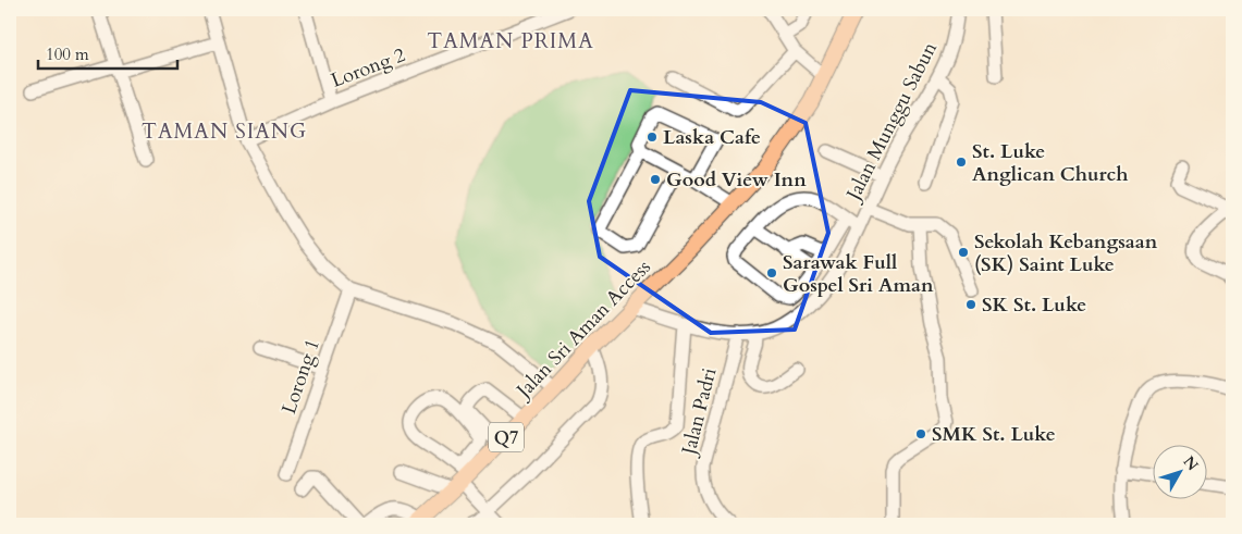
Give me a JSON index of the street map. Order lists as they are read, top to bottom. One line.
{"streets":{"main road":["Jalan Sri Aman Access","Q7"],"street":["Lorong 2","Jalan Munggu Sabun","Lorong 1","Jalan Padri"]},"crossings":[["Jalan Munggu Sabun","Jalan Sri Aman Access"],["Jalan Munggu Sabun","Jalan Padri"],["Jalan Sri Aman Access","Q7"]],"districts":["TAMAN PRIMA","TAMAN SIANG"],"places":["Laska Cafe","St. Luke Anglican Church","Good View Inn","Sekolah Kebangsaan (SK) Saint Luke","Sarawak Full Gospel Sri Aman","SK St. Luke","SMK St. Luke"],"scale_bar":"100 m","north":"top right"}
